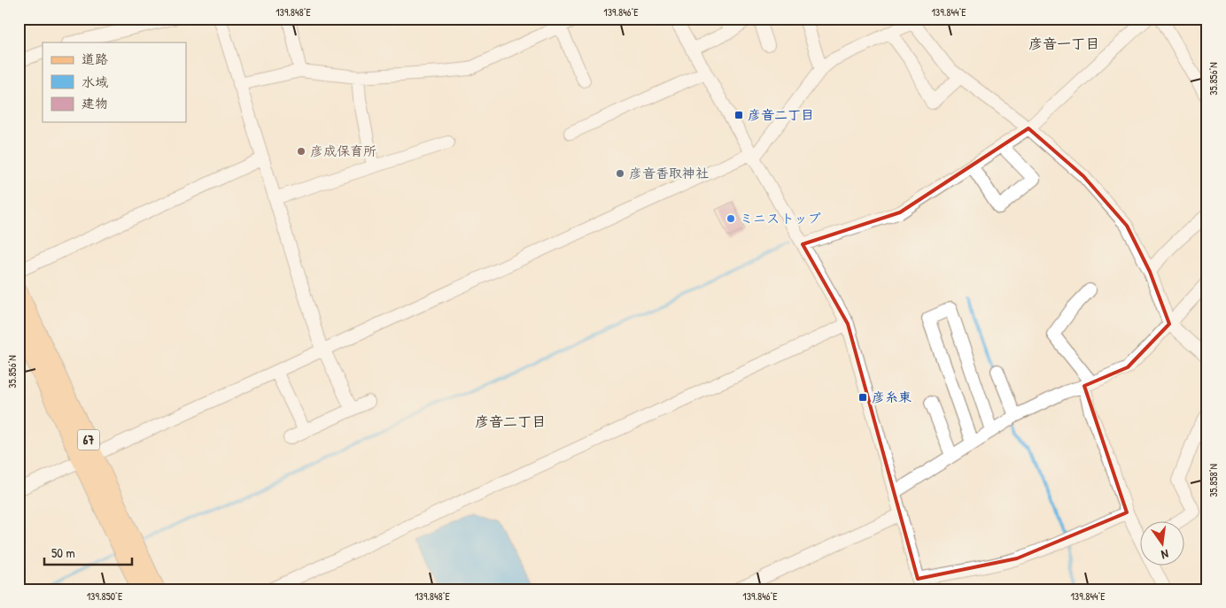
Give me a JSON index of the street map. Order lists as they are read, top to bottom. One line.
{"streets":{"main road":["67"]},"districts":["彦音一丁目","彦音二丁目"],"places":{"transit":["彦音二丁目","彦糸東"],"other":["彦成保育所","彦音香取神社","ミニストップ"]},"legend":["道路","水域","建物"],"scale_bar":"50 m","north":"bottom","coordinates":["139.848°E","139.846°E","139.844°E","35.856°N","35.858°N","139.850°E"]}
